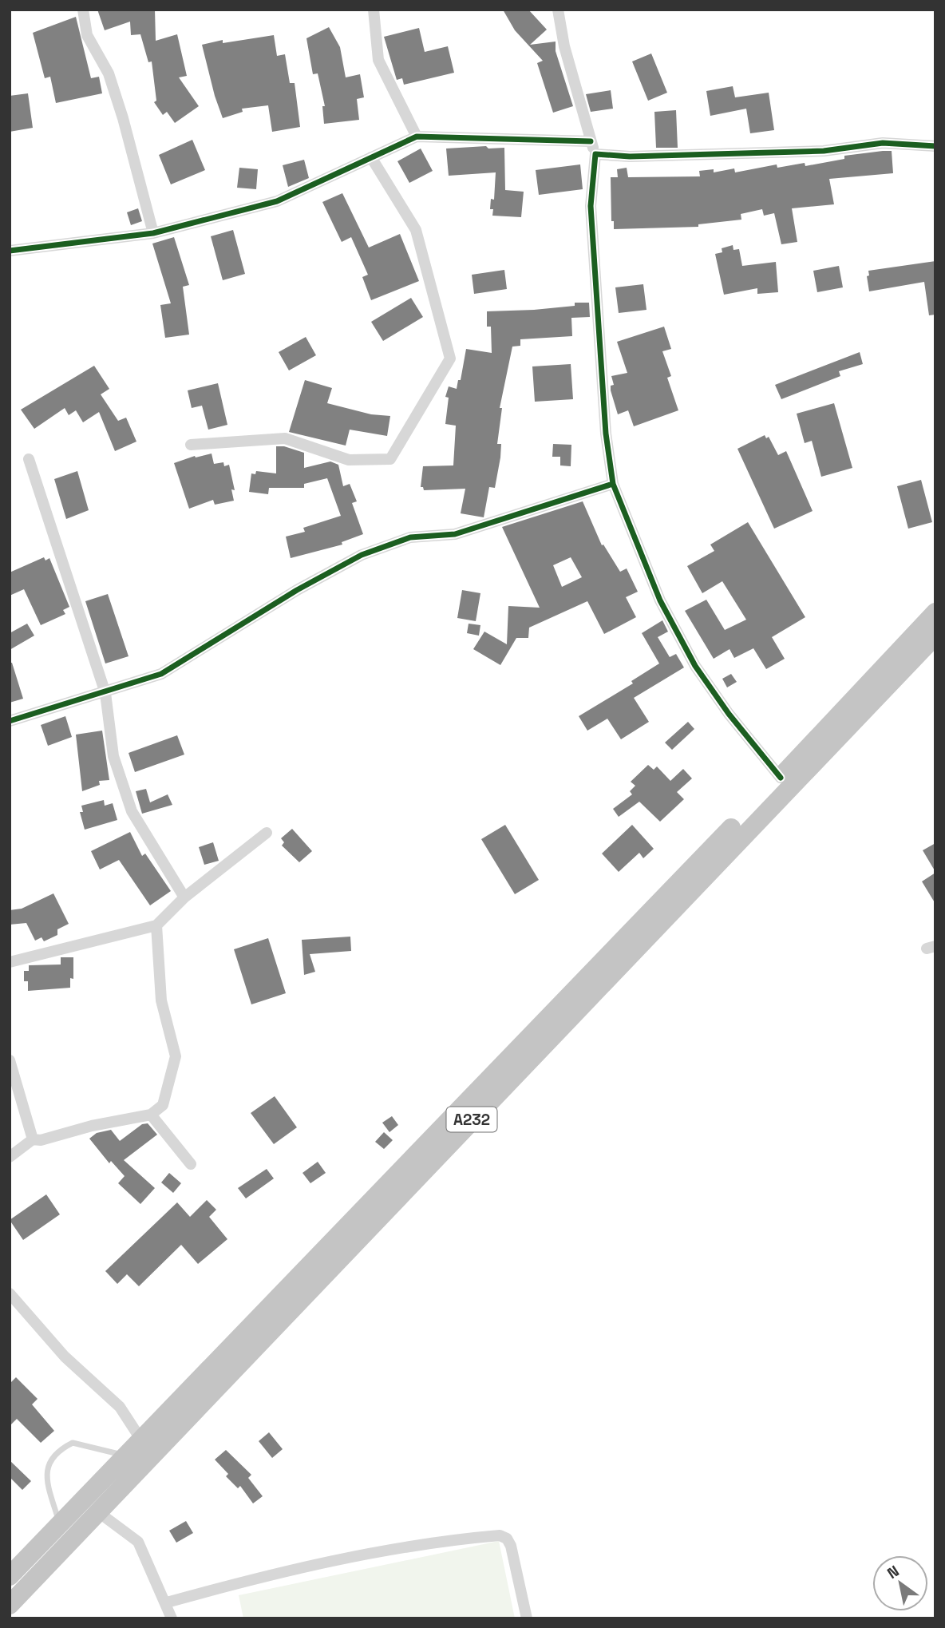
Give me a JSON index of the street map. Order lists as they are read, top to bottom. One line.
{"streets":{"highway":["A232"]},"north":"top left"}
